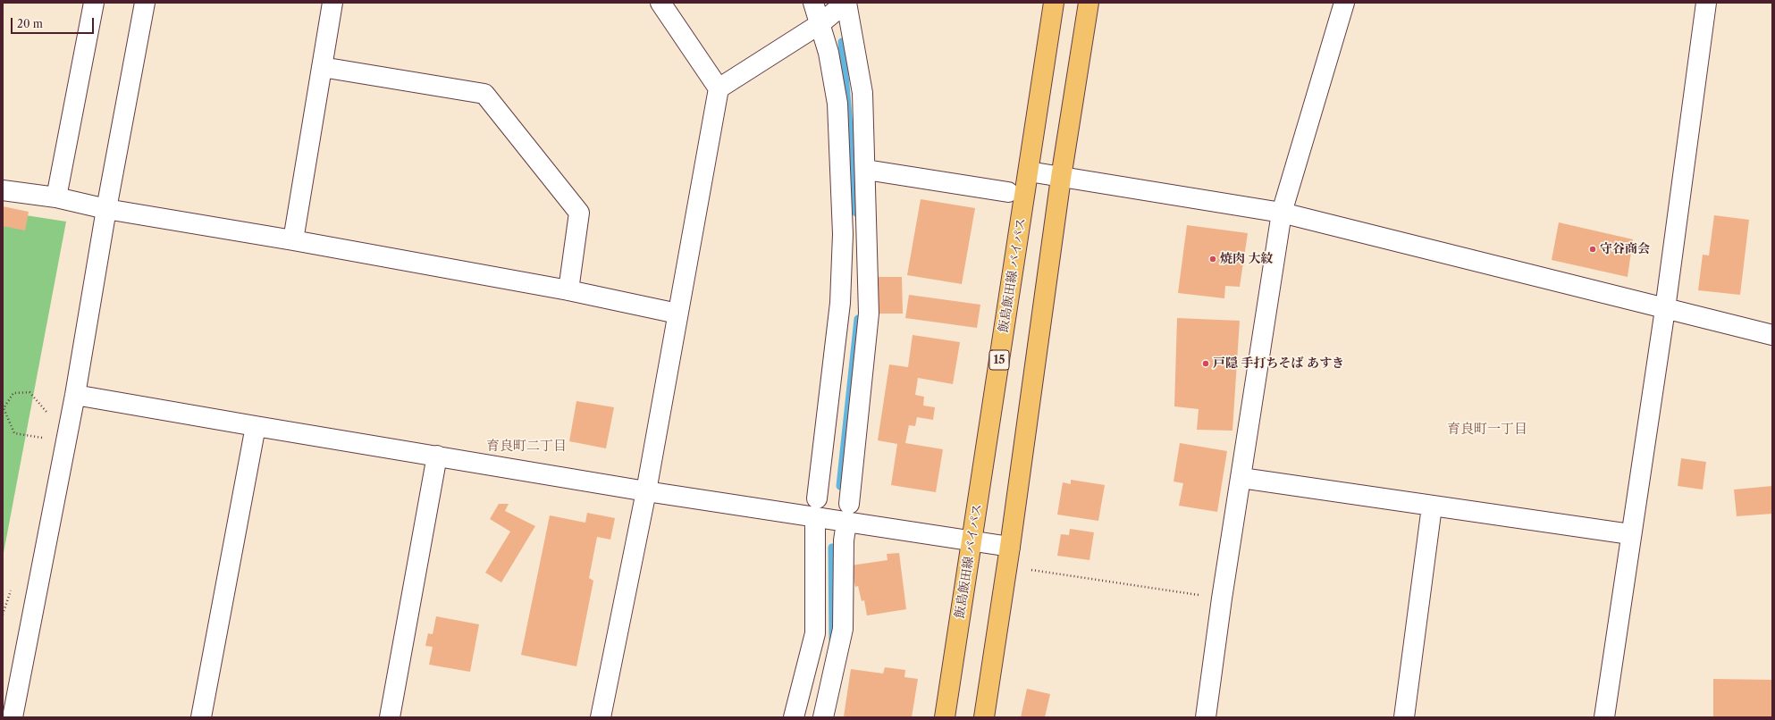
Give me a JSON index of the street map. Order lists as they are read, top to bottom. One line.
{"streets":{"main road":["飯島飯田線 バイパス","15"]},"districts":["育良町一丁目","育良町二丁目"],"places":["守谷商会","焼肉 大紋","戸隠 手打ちそば あすき"],"scale_bar":"20 m"}
